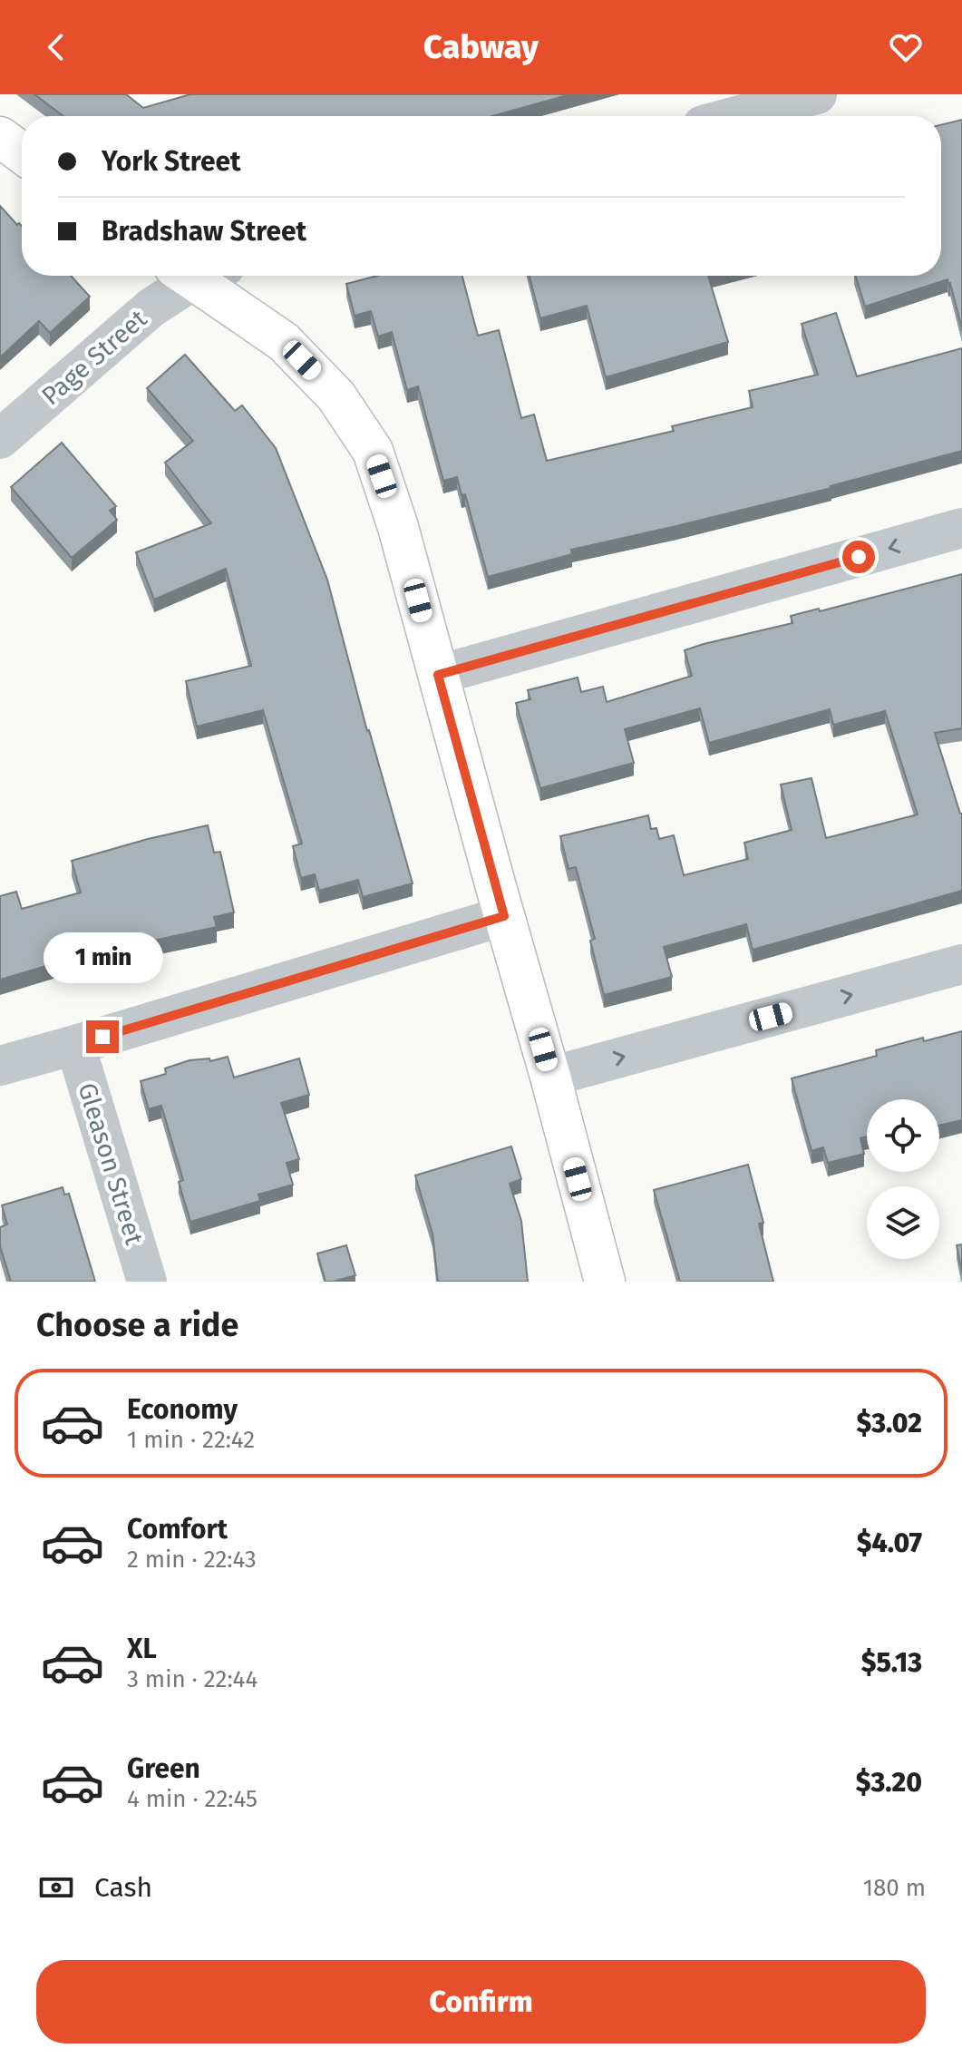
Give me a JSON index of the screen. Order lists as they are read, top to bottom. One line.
{"streets":{"street":["Page Street","Gleason Street"]},"page":{"header":"Cabway","banner":["York Street","Bradshaw Street"],"bubble":"1 min","heading":"Choose a ride","list":[{"name":"Economy","note":"1 min · 22:42","value":"$3.02"},{"name":"Comfort","note":"2 min · 22:43","value":"$4.07"},{"name":"XL","note":"3 min · 22:44","value":"$5.13"},{"name":"Green","note":"4 min · 22:45","value":"$3.20"}],"pay":["Cash","180 m"],"buttons":"Confirm"}}
